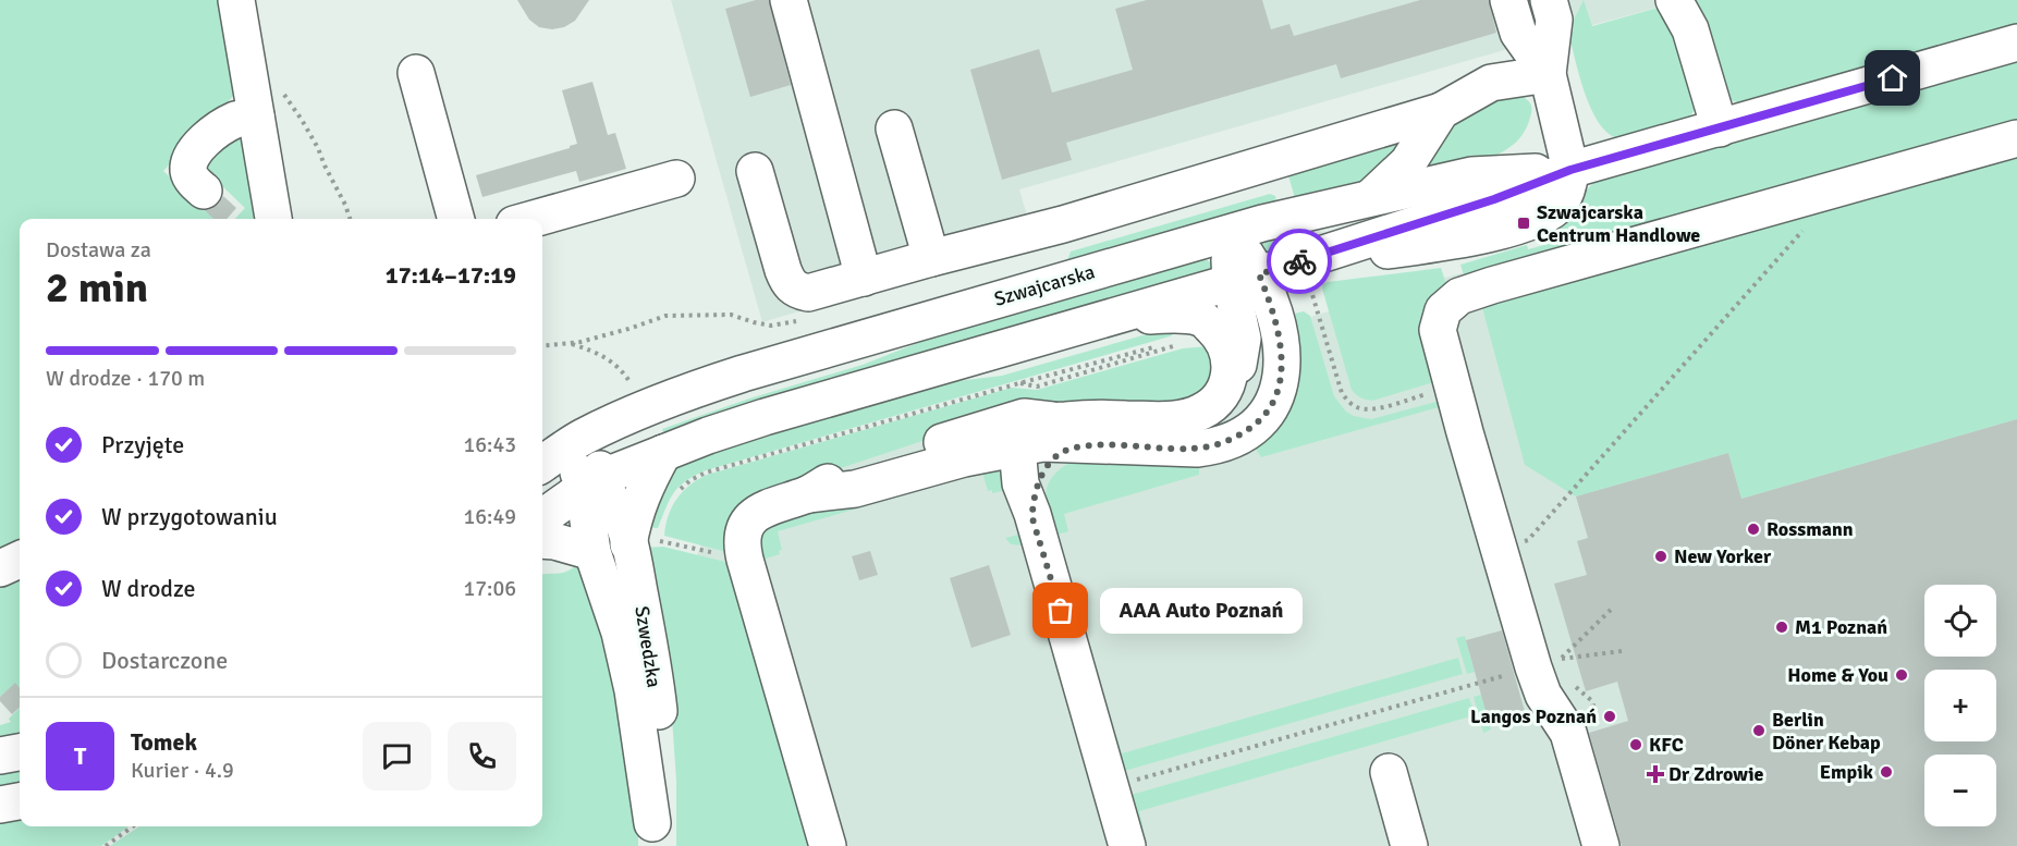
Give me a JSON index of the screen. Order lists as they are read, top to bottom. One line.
{"streets":{"street":["Szwajcarska","Szwedzka"]},"crossings":[["Szwajcarska","Szwedzka"]],"places":{"transit":["Szwajcarska Centrum Handlowe"],"other":["Rossmann","New Yorker","AAA Auto Poznań","M1 Poznań","Home & You","Langos Poznań","Berlin Döner Kebap","KFC","Empik"],"health":["Dr Zdrowie"]},"page":{"heading":["2 min","Dostawa za","17:14–17:19"],"panel":["Tomek","Kurier · 4.9"],"bar":"W drodze · 170 m","list":[["Przyjęte","16:43"],["W przygotowaniu","16:49"],["W drodze","17:06"],"Dostarczone"],"map_buttons":["+","−"],"bubble":"AAA Auto Poznań","round":"T"}}
